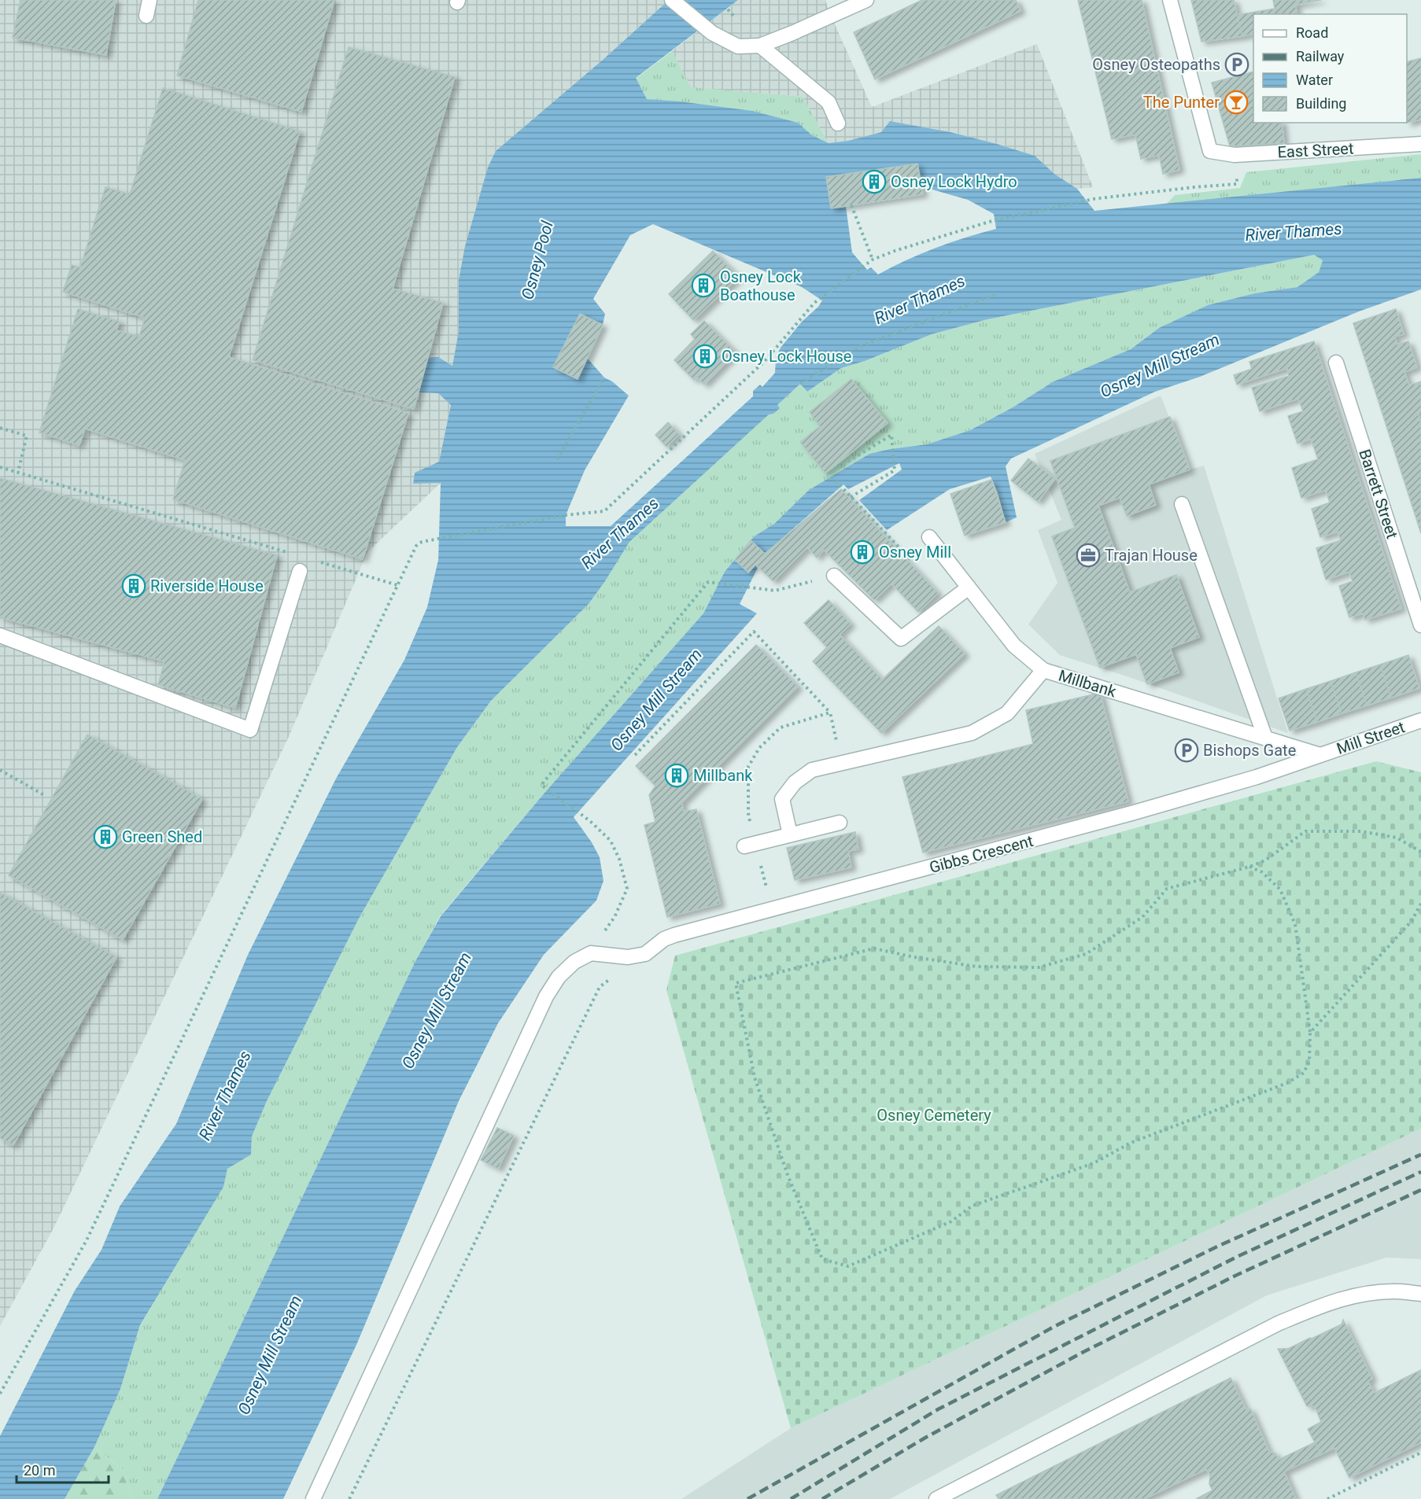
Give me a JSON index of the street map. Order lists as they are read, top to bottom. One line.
{"streets":{"street":["East Street","Barrett Street","Millbank","Mill Street","Gibbs Crescent"]},"crossings":[["Millbank","Mill Street"],["Millbank","Gibbs Crescent"],["Mill Street","Gibbs Crescent"]],"water":["River Thames","Osney Pool","Osney Mill Stream"],"parks":["Osney Cemetery"],"places":{"parking":["Osney Osteopaths","Bishops Gate"],"bar":["The Punter"],"building":["Osney Lock Hydro","Osney Lock Boathouse","Osney Lock House","Osney Mill","Riverside House","Millbank","Green Shed"],"office":["Trajan House"]},"legend":["Road","Railway","Water","Building"],"scale_bar":"20 m"}
